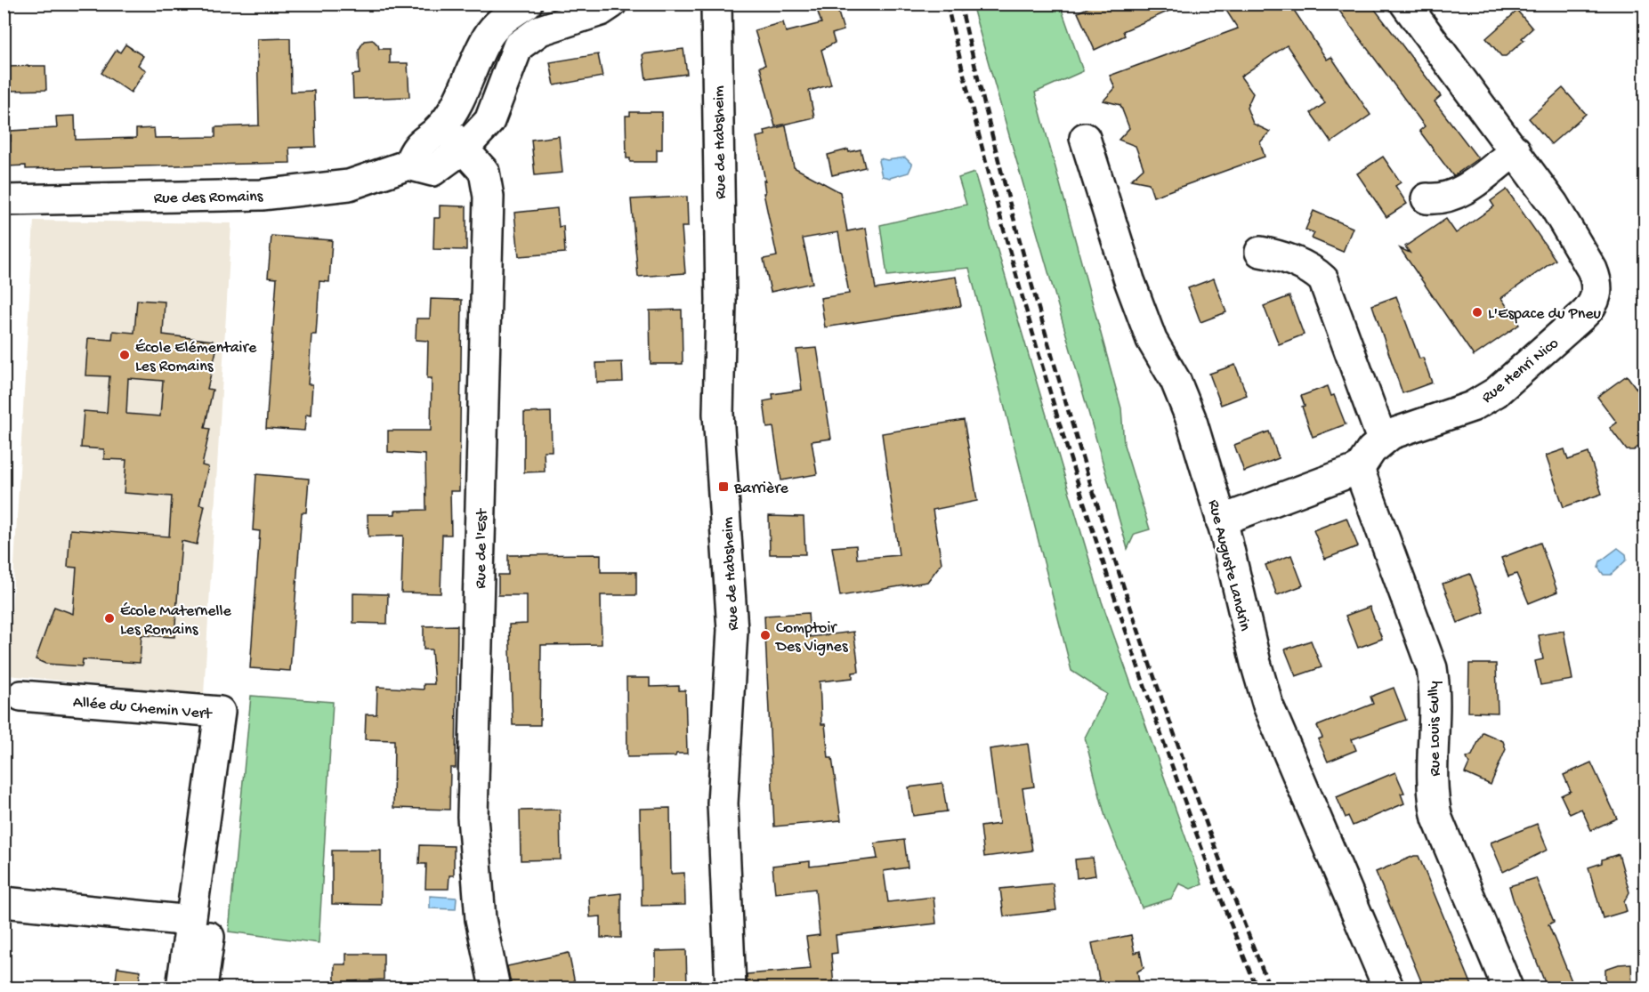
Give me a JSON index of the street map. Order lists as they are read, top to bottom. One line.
{"streets":{"street":["Rue de Habsheim","Rue des Romains","Rue Henri Nico","Rue de l'Est","Rue Auguste Landrin","Allée du Chemin Vert","Rue Louis Gully"]},"places":{"other":["L'Espace du Pneu","École Elémentaire Les Romains","École Maternelle Les Romains","Comptoir Des Vignes"],"transit":["Barrière"]}}
